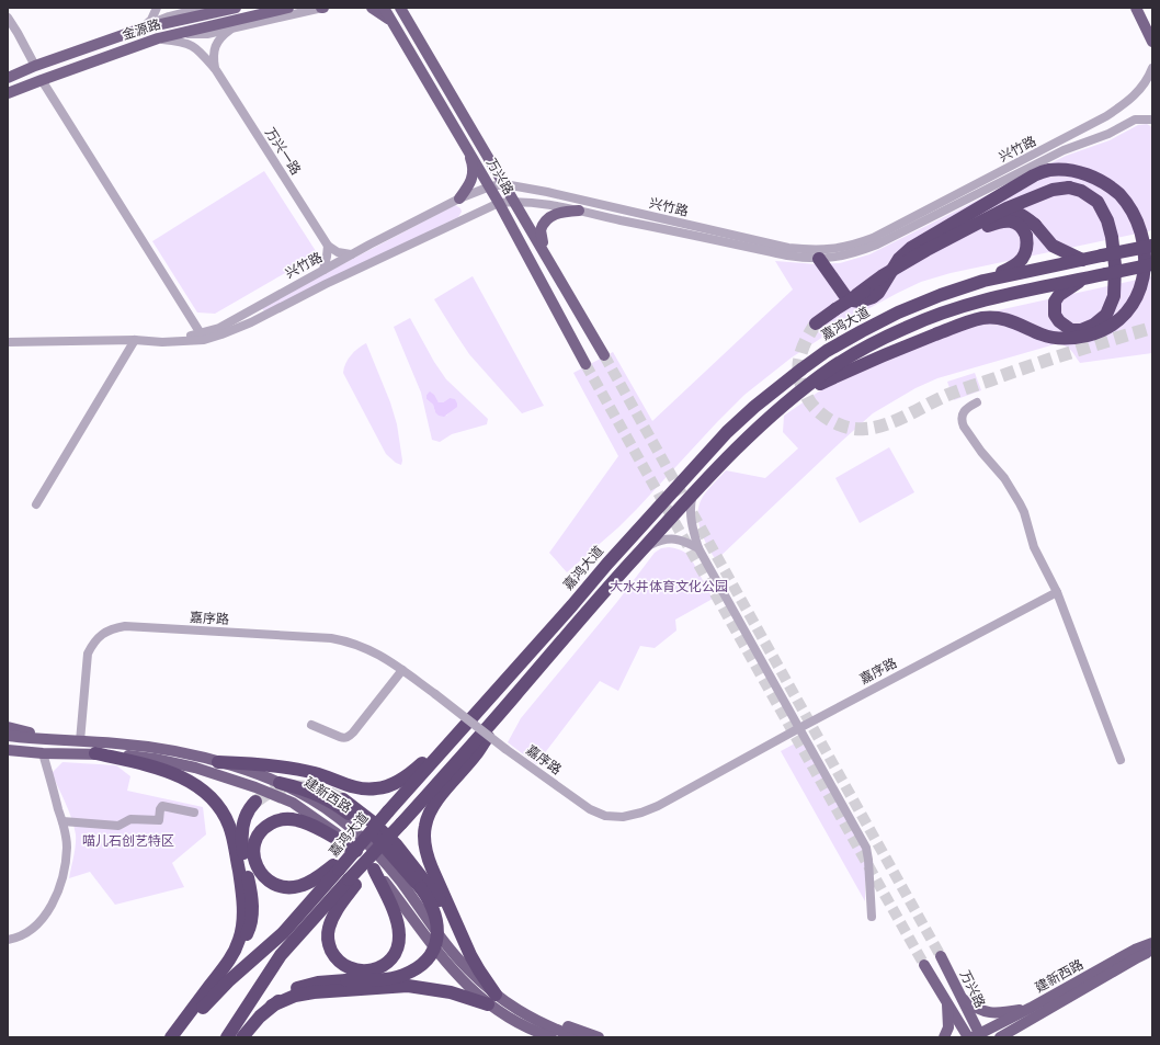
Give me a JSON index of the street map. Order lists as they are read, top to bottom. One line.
{"streets":{"highway":["嘉鸿大道"],"main road":["金源路","万兴路","建新西路"],"street":["兴竹路","万兴一路","嘉序路"]},"crossings":[["金源路","万兴一路"],["兴竹路","万兴路"],["万兴路","建新西路"],["嘉序路","建新西路"]],"parks":["大水井体育文化公园","喵儿石创艺特区"]}
